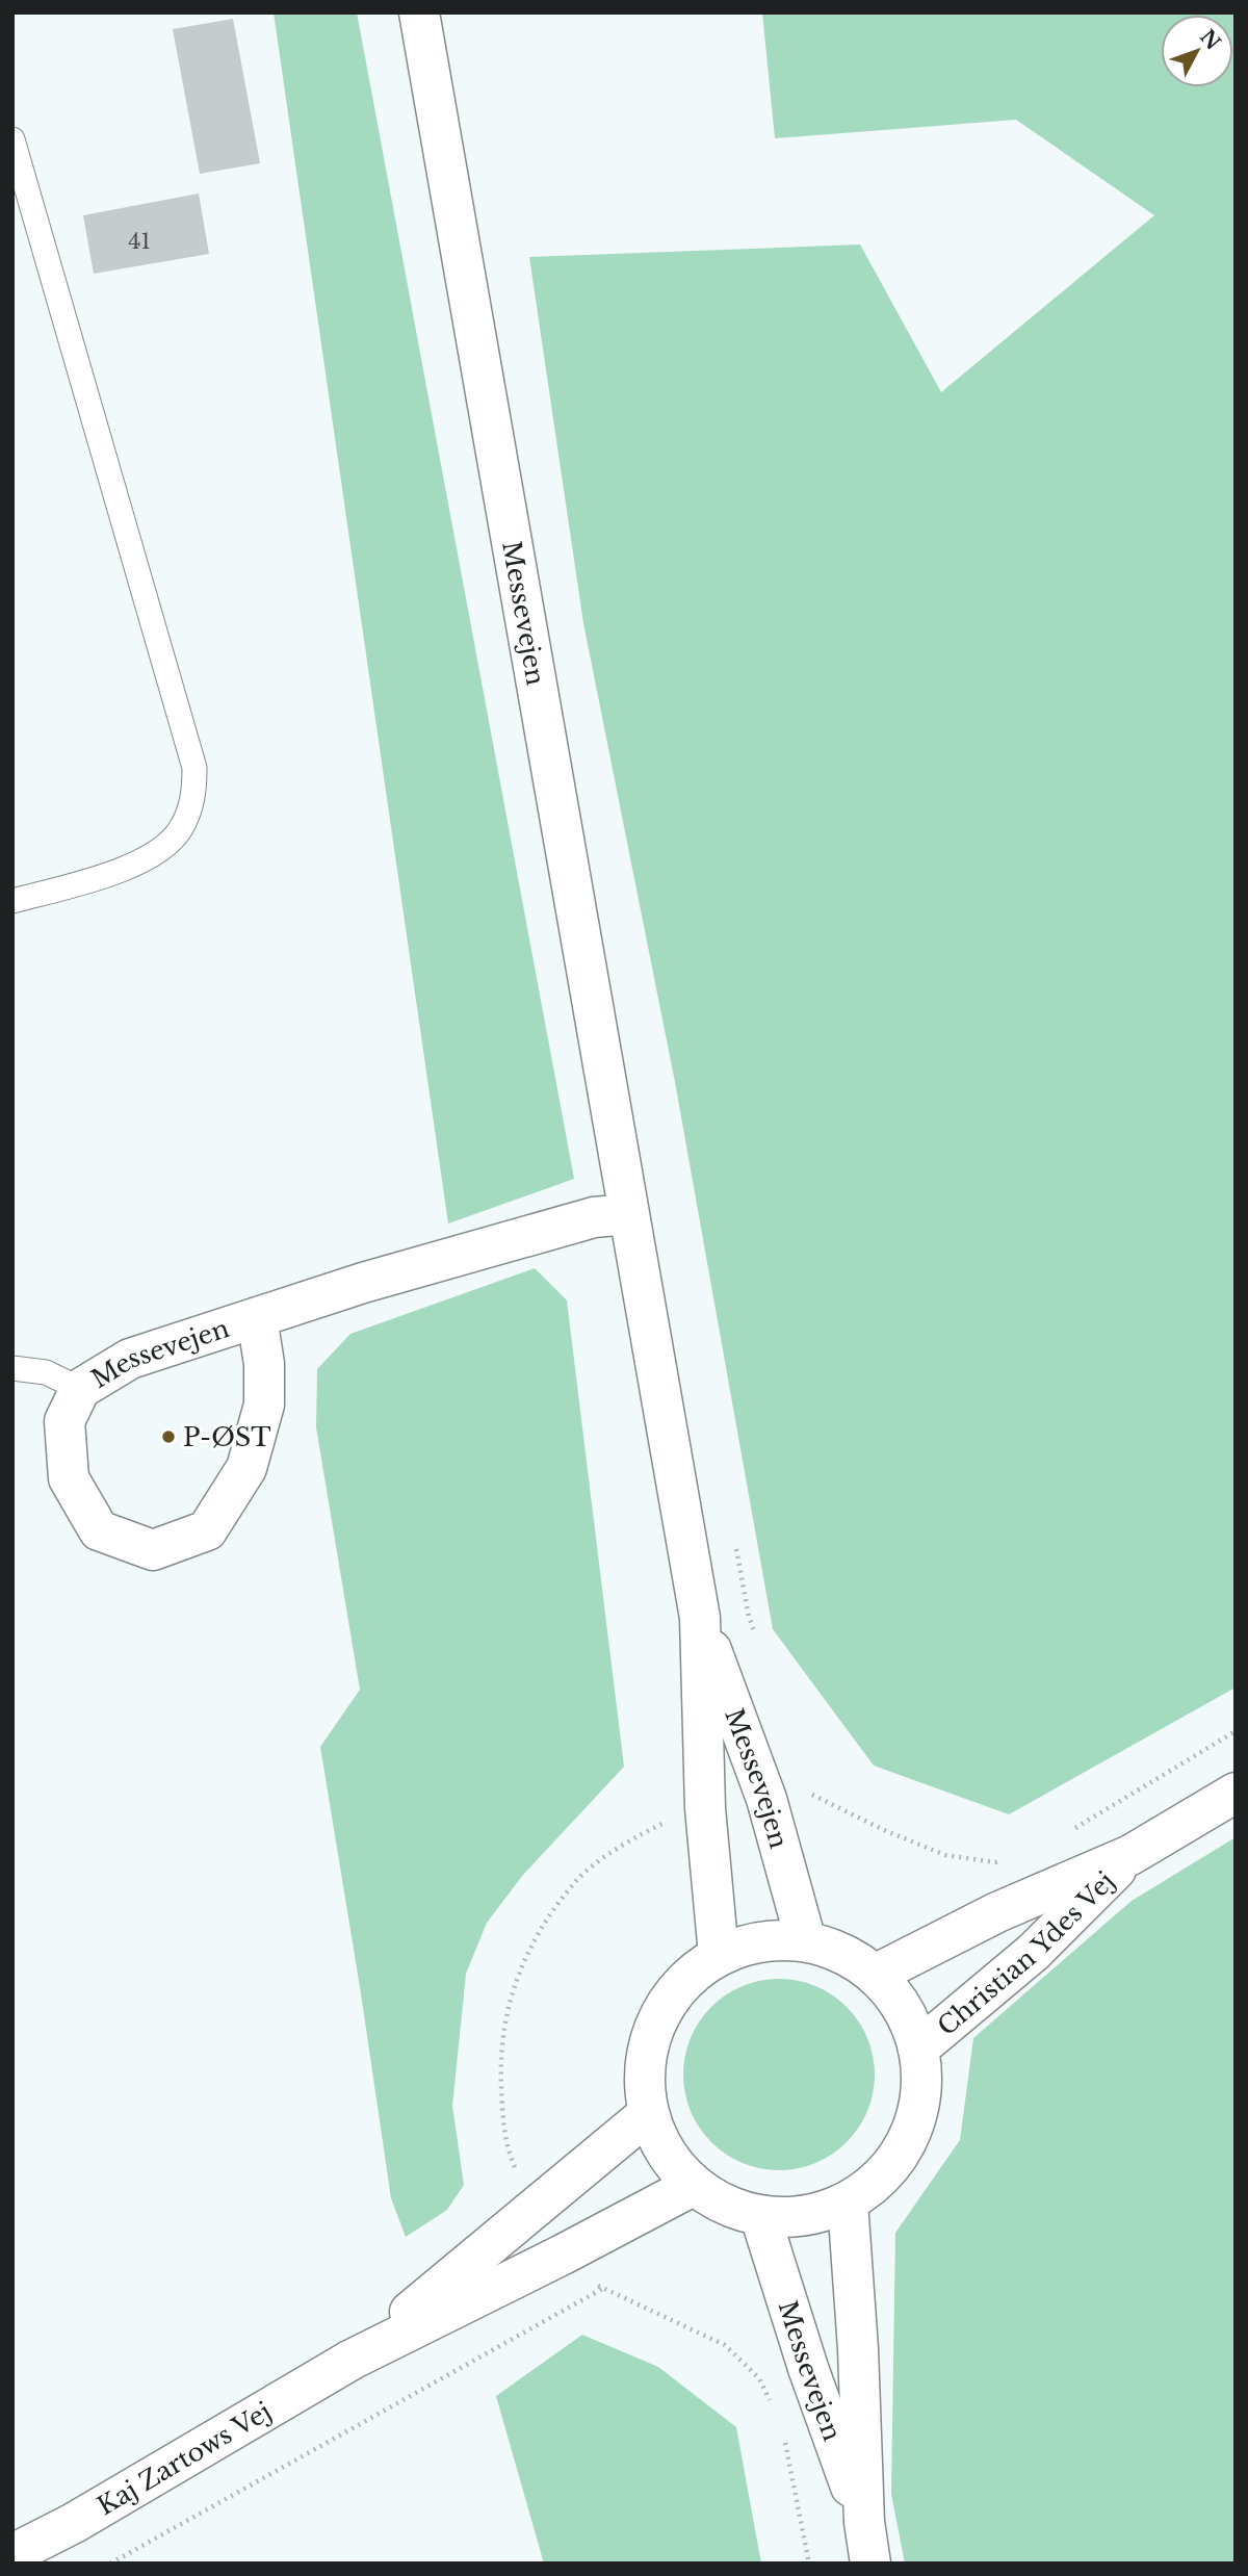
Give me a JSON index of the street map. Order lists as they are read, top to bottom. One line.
{"streets":{"main road":["Messevejen","Christian Ydes Vej","Kaj Zartows Vej"]},"places":["P-ØST"],"house_numbers":["41"],"north":"top right"}
